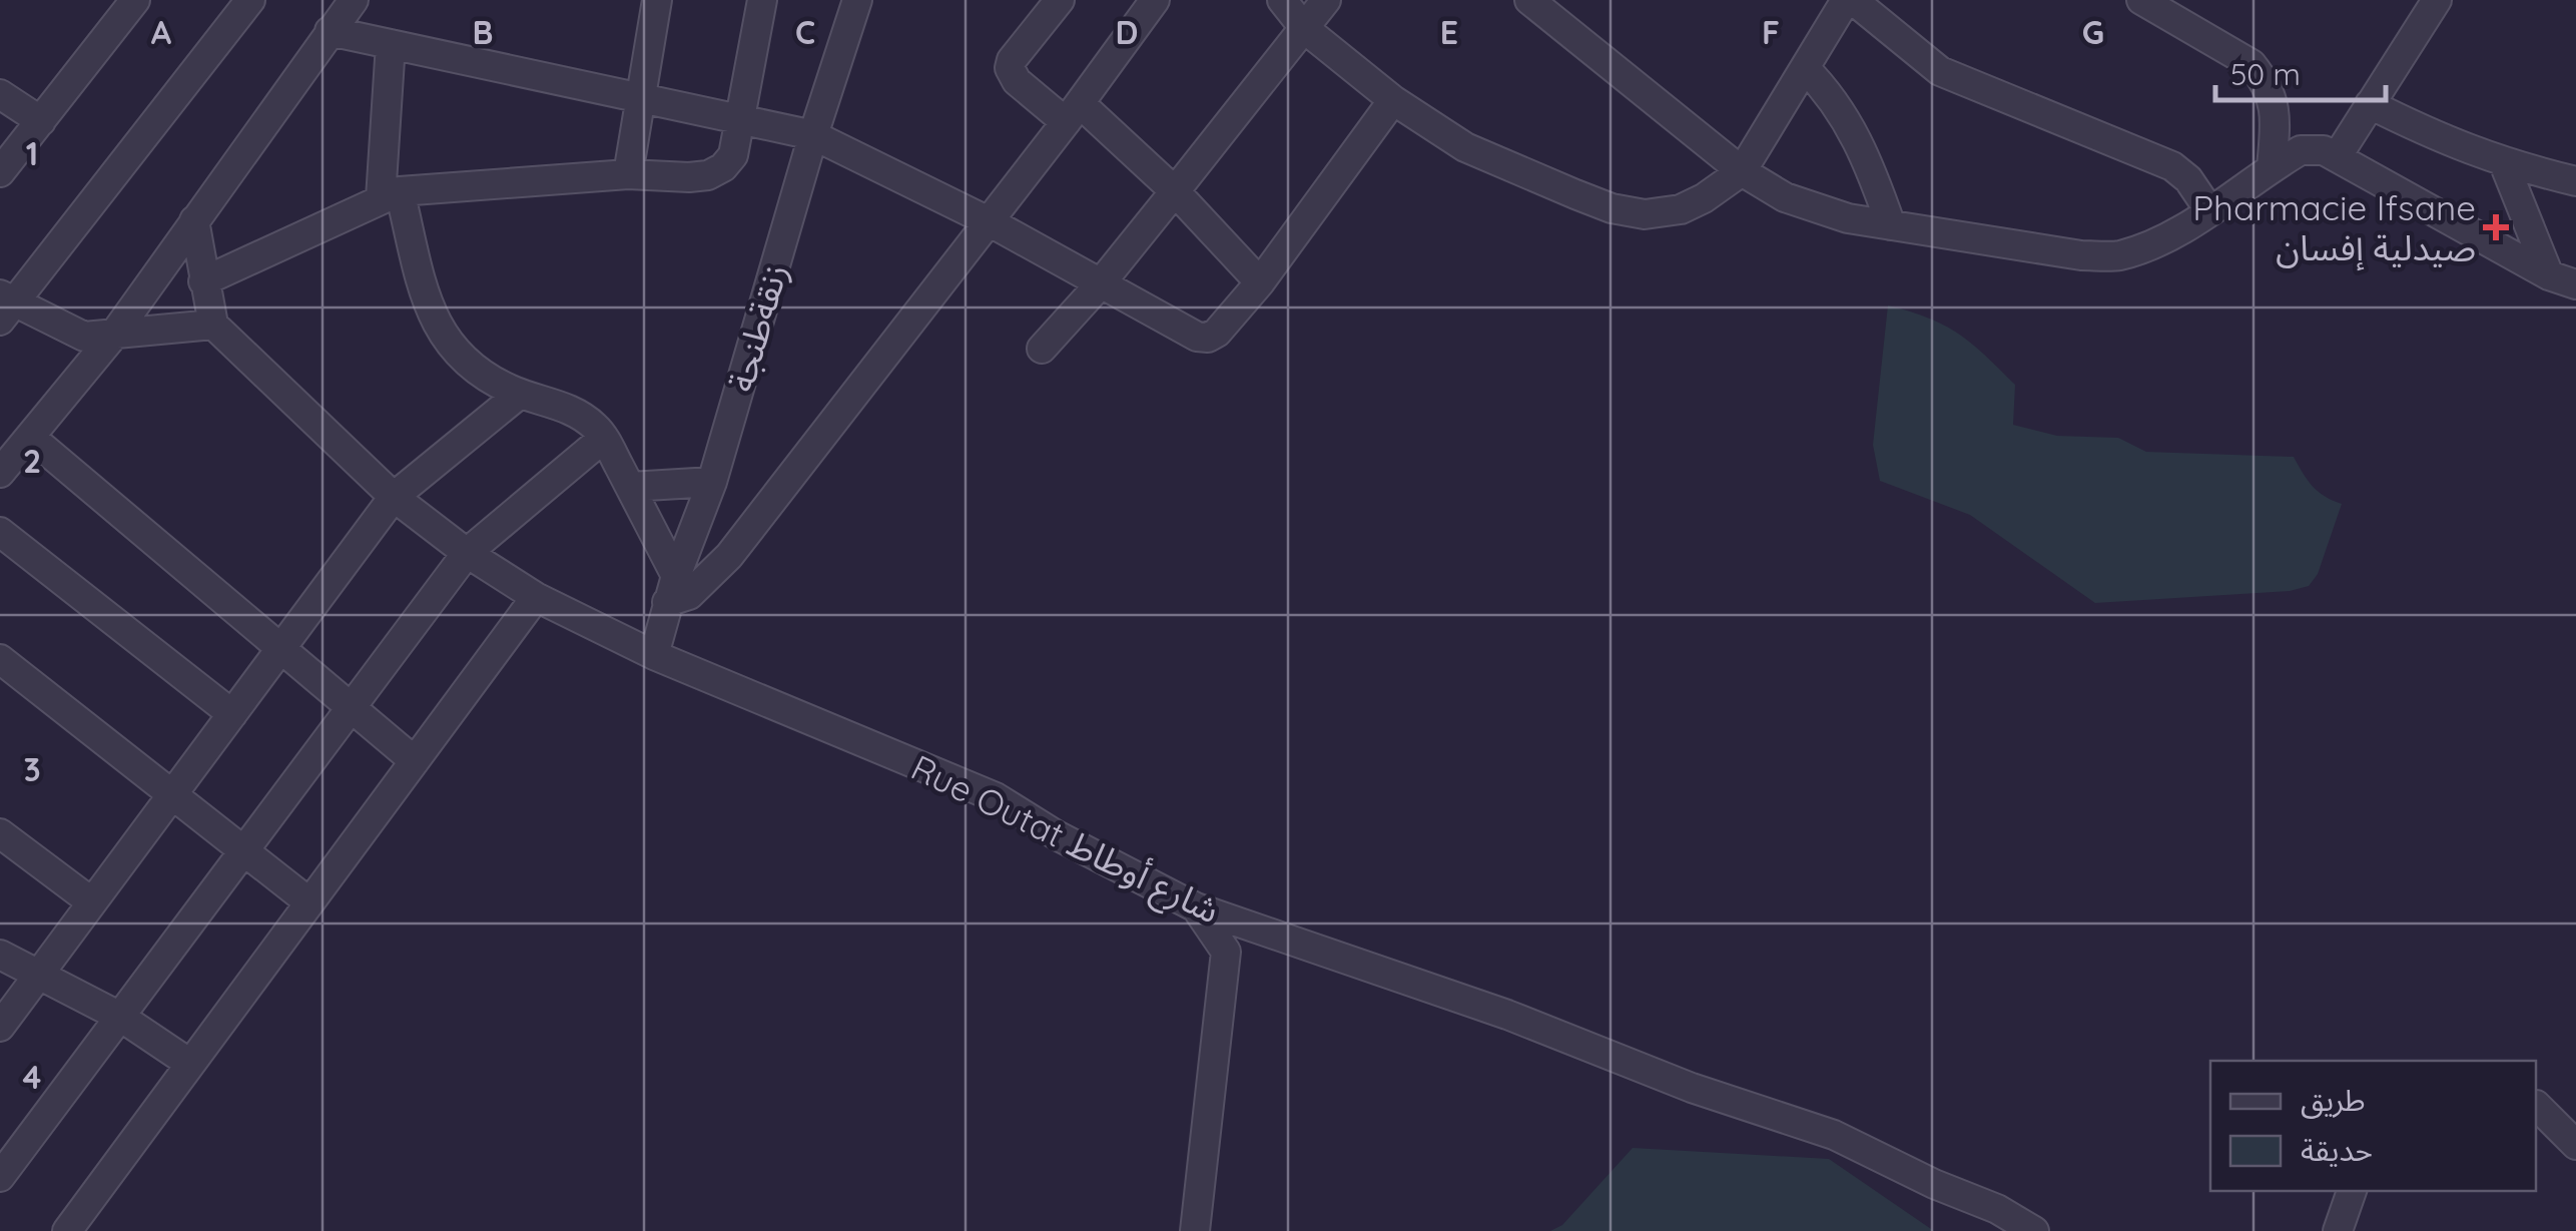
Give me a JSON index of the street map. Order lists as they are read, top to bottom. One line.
{"streets":{"street":["زنقةطنجة","Rue Outat شارع أوطاط"]},"crossings":[["زنقةطنجة","Rue Outat شارع أوطاط"]],"places":{"health":["Pharmacie Ifsane صيدلية إفسان"]},"legend":["طريق","حديقة"],"scale_bar":"50 m","grid":{"columns":["A","B","C","D","E","F","G"],"rows":["1","2","3","4"]}}
